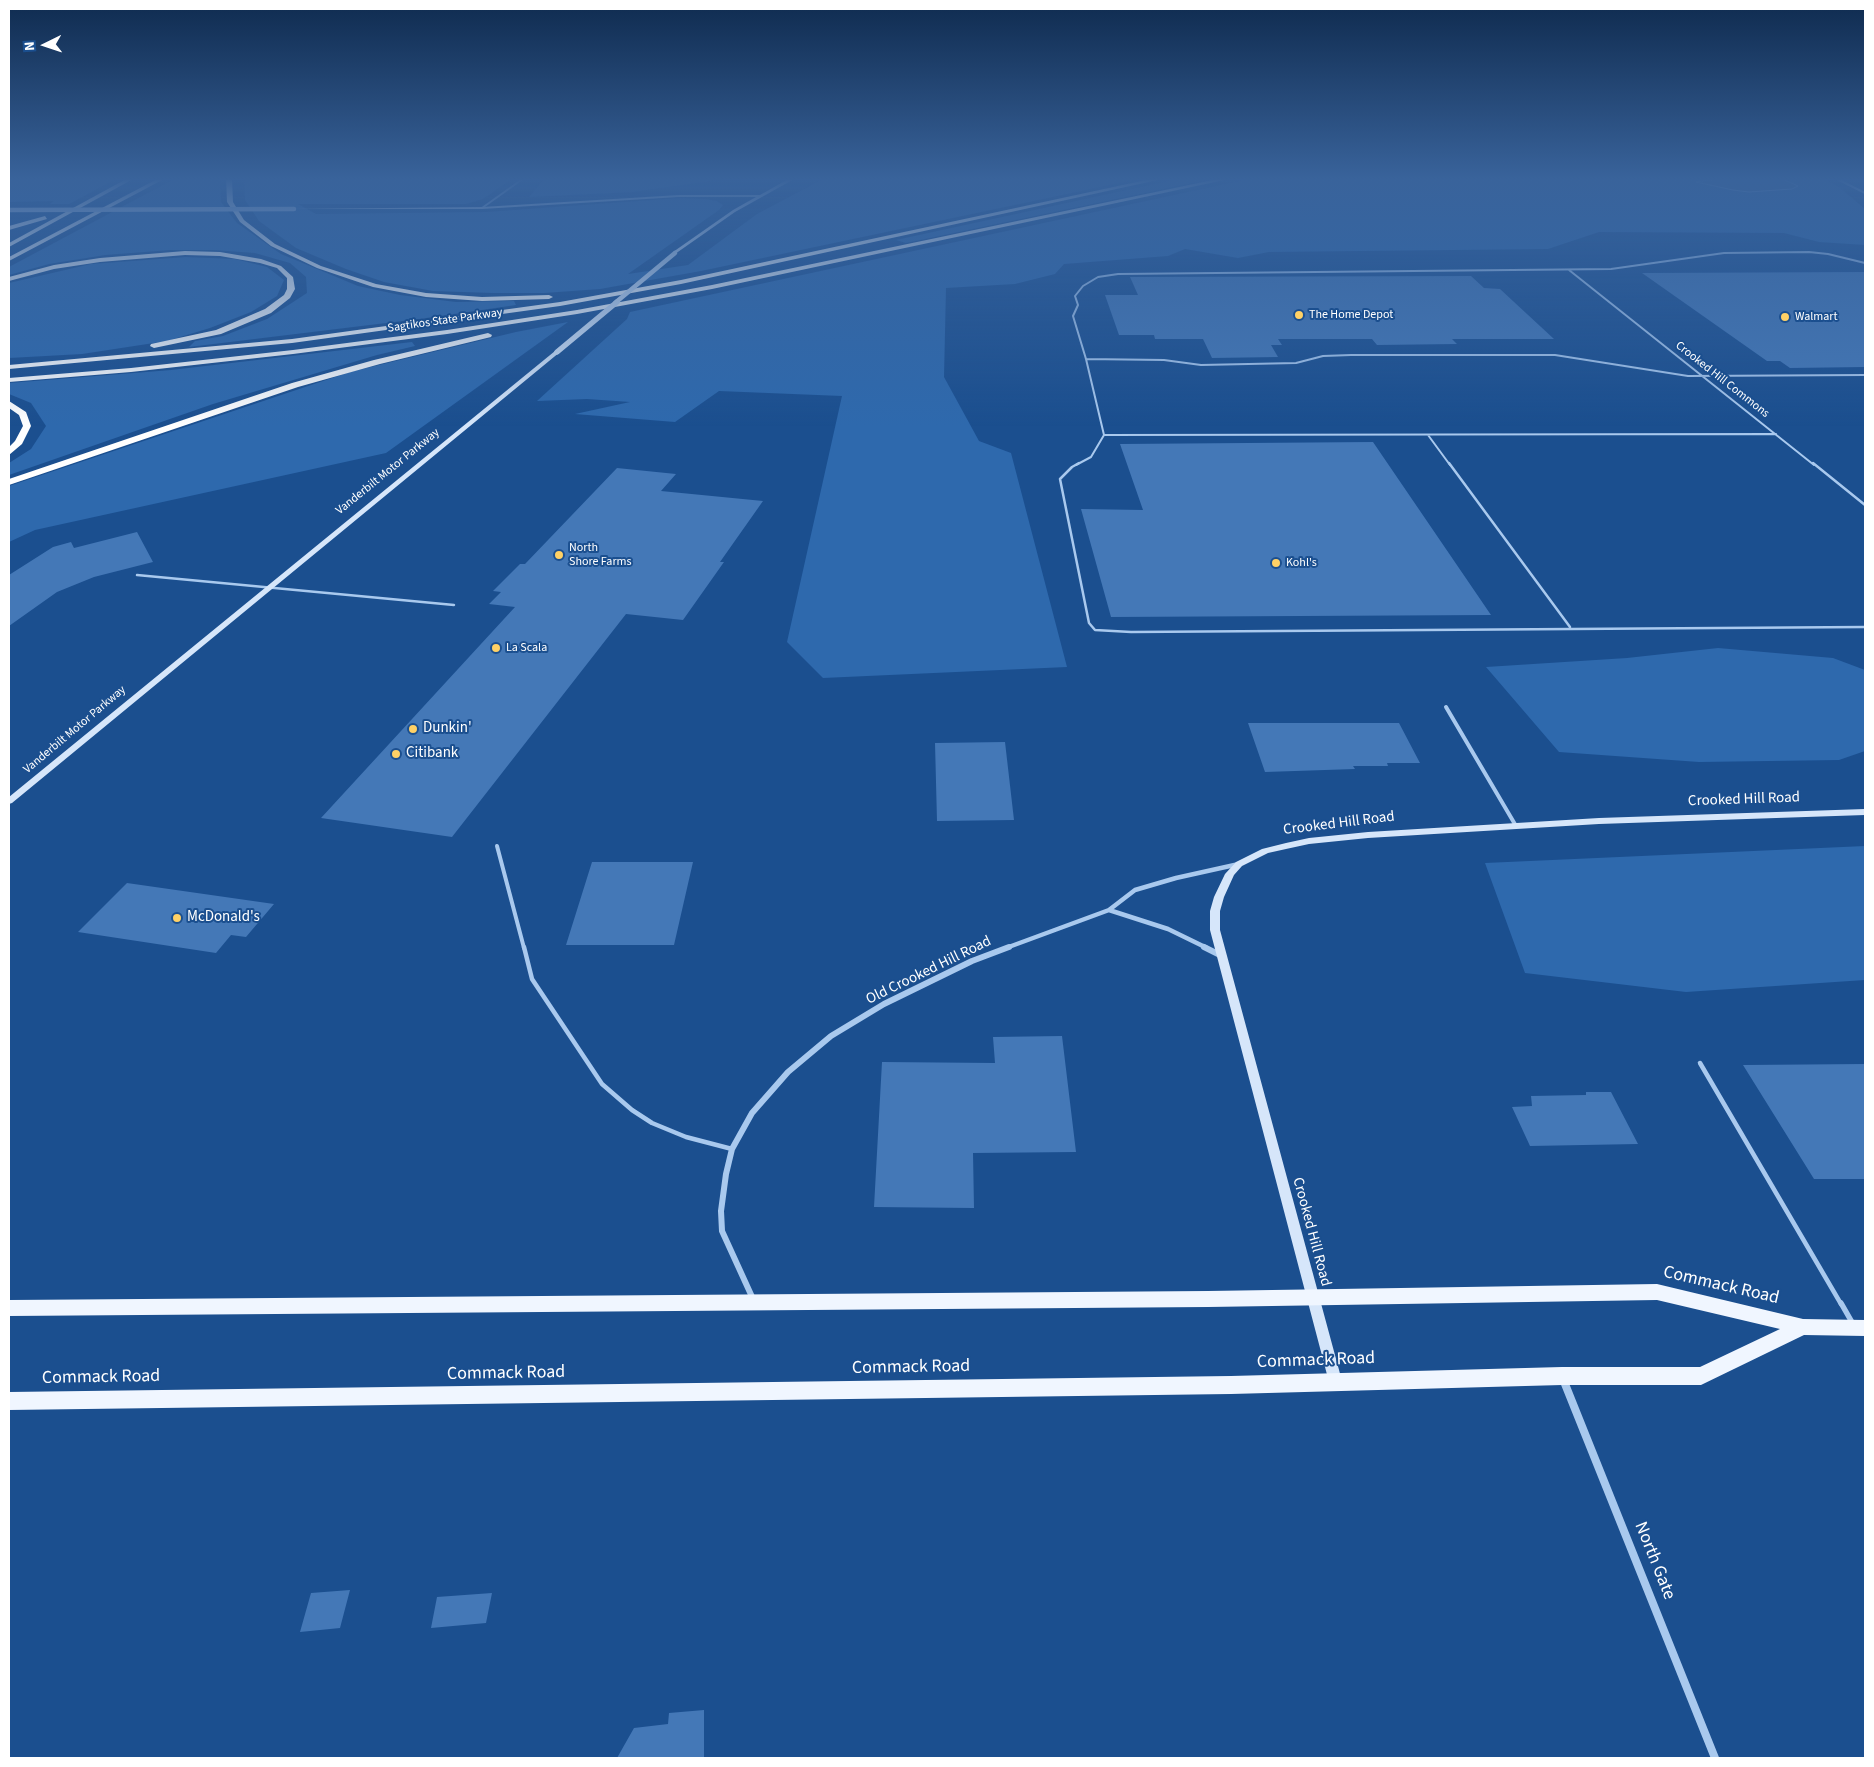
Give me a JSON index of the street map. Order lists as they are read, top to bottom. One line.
{"streets":{"highway":["Sagtikos State Parkway"],"main road":["Vanderbilt Motor Parkway","Crooked Hill Road","Commack Road"],"street":["Old Crooked Hill Road","North Gate"],"lane":["Crooked Hill Commons"]},"crossings":[["Crooked Hill Road","Old Crooked Hill Road"],["Crooked Hill Road","Commack Road"],["Old Crooked Hill Road","Commack Road"],["Commack Road","North Gate"]],"places":["The Home Depot","Walmart","North Shore Farms","Kohl's","La Scala","Dunkin'","Citibank","McDonald's"],"north":"left"}
